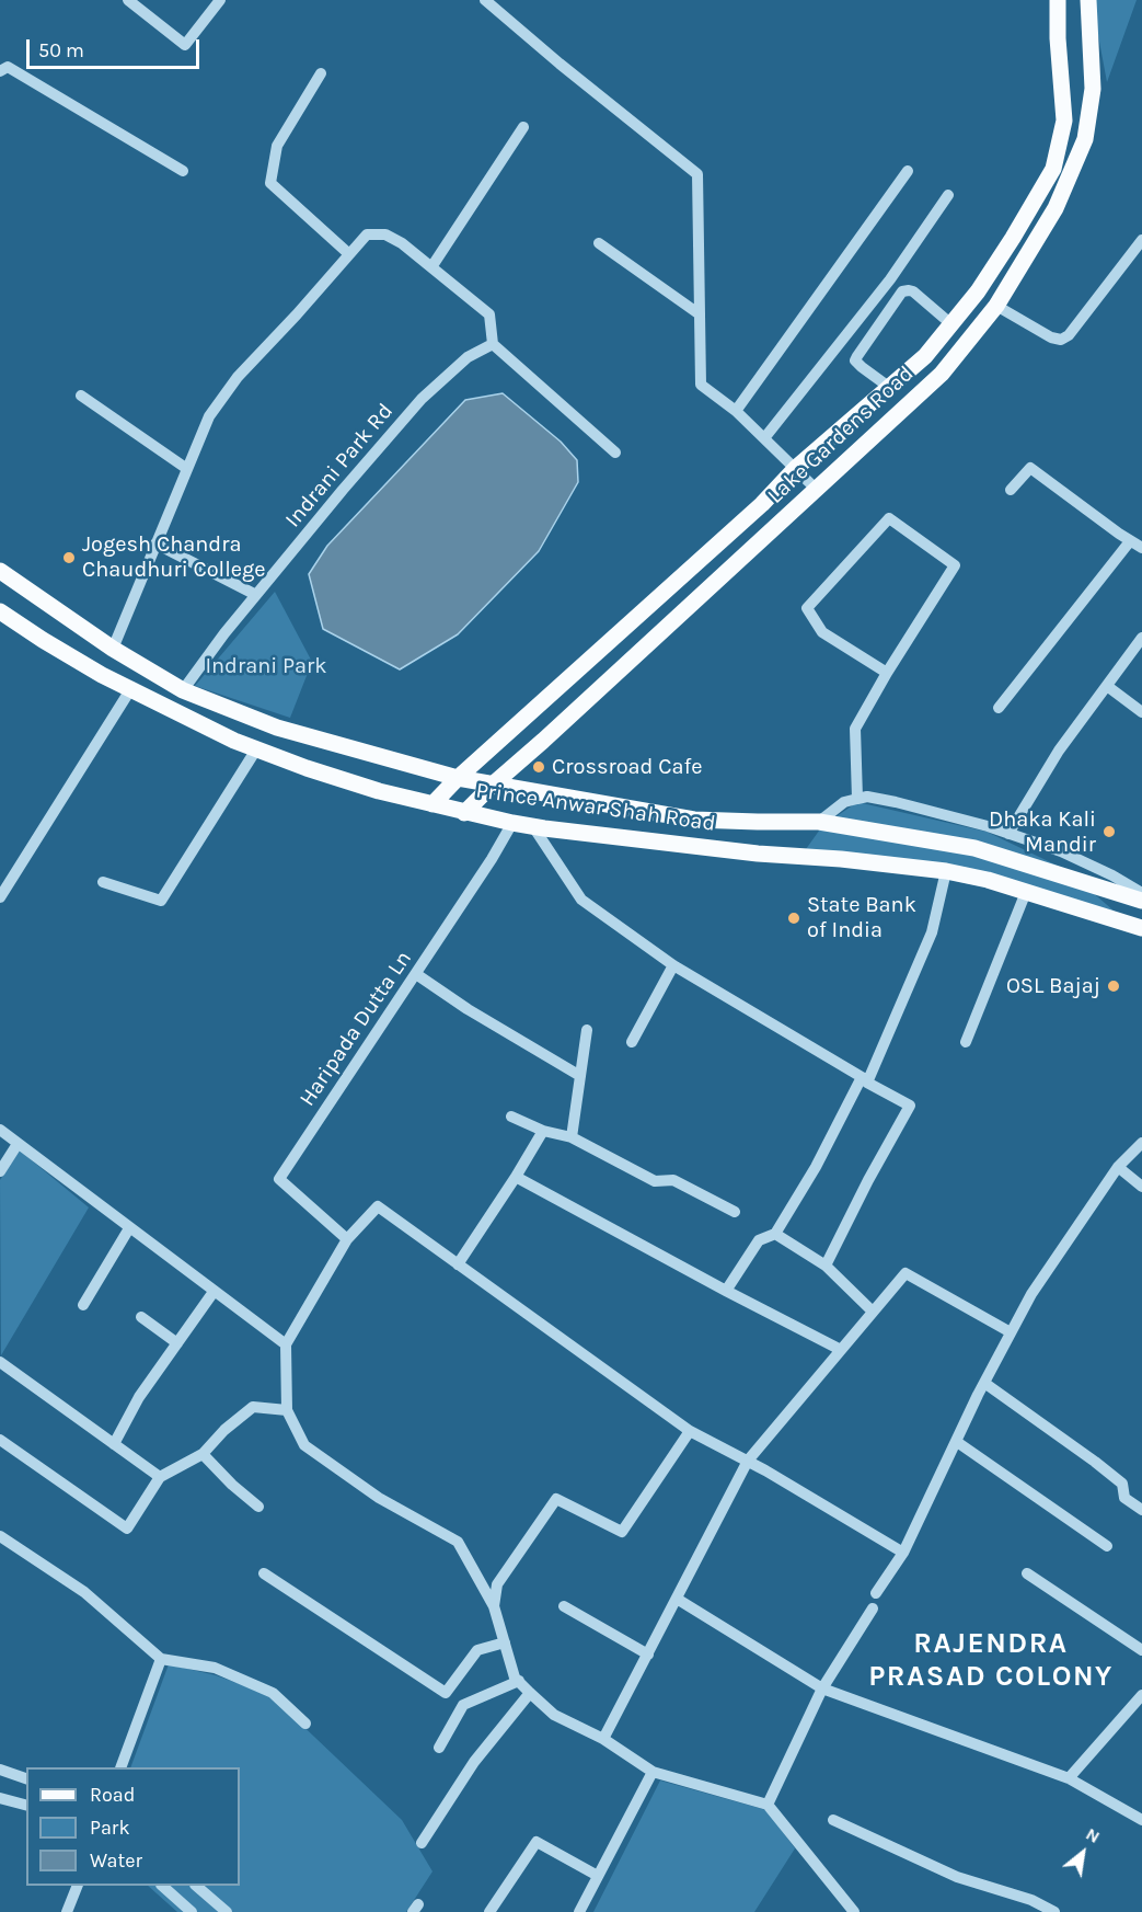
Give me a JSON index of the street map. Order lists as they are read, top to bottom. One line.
{"streets":{"main road":["Lake Gardens Road","Prince Anwar Shah Road"],"street":["Indrani Park Rd","Haripada Dutta Ln"]},"crossings":[["Lake Gardens Road","Prince Anwar Shah Road"],["Indrani Park Rd","Prince Anwar Shah Road"],["Prince Anwar Shah Road","Haripada Dutta Ln"]],"districts":["RAJENDRA PRASAD COLONY"],"parks":["Indrani Park"],"places":["Jogesh Chandra Chaudhuri College","Crossroad Cafe","Dhaka Kali Mandir","State Bank of India","OSL Bajaj"],"legend":["Road","Park","Water"],"scale_bar":"50 m","north":"top right"}
